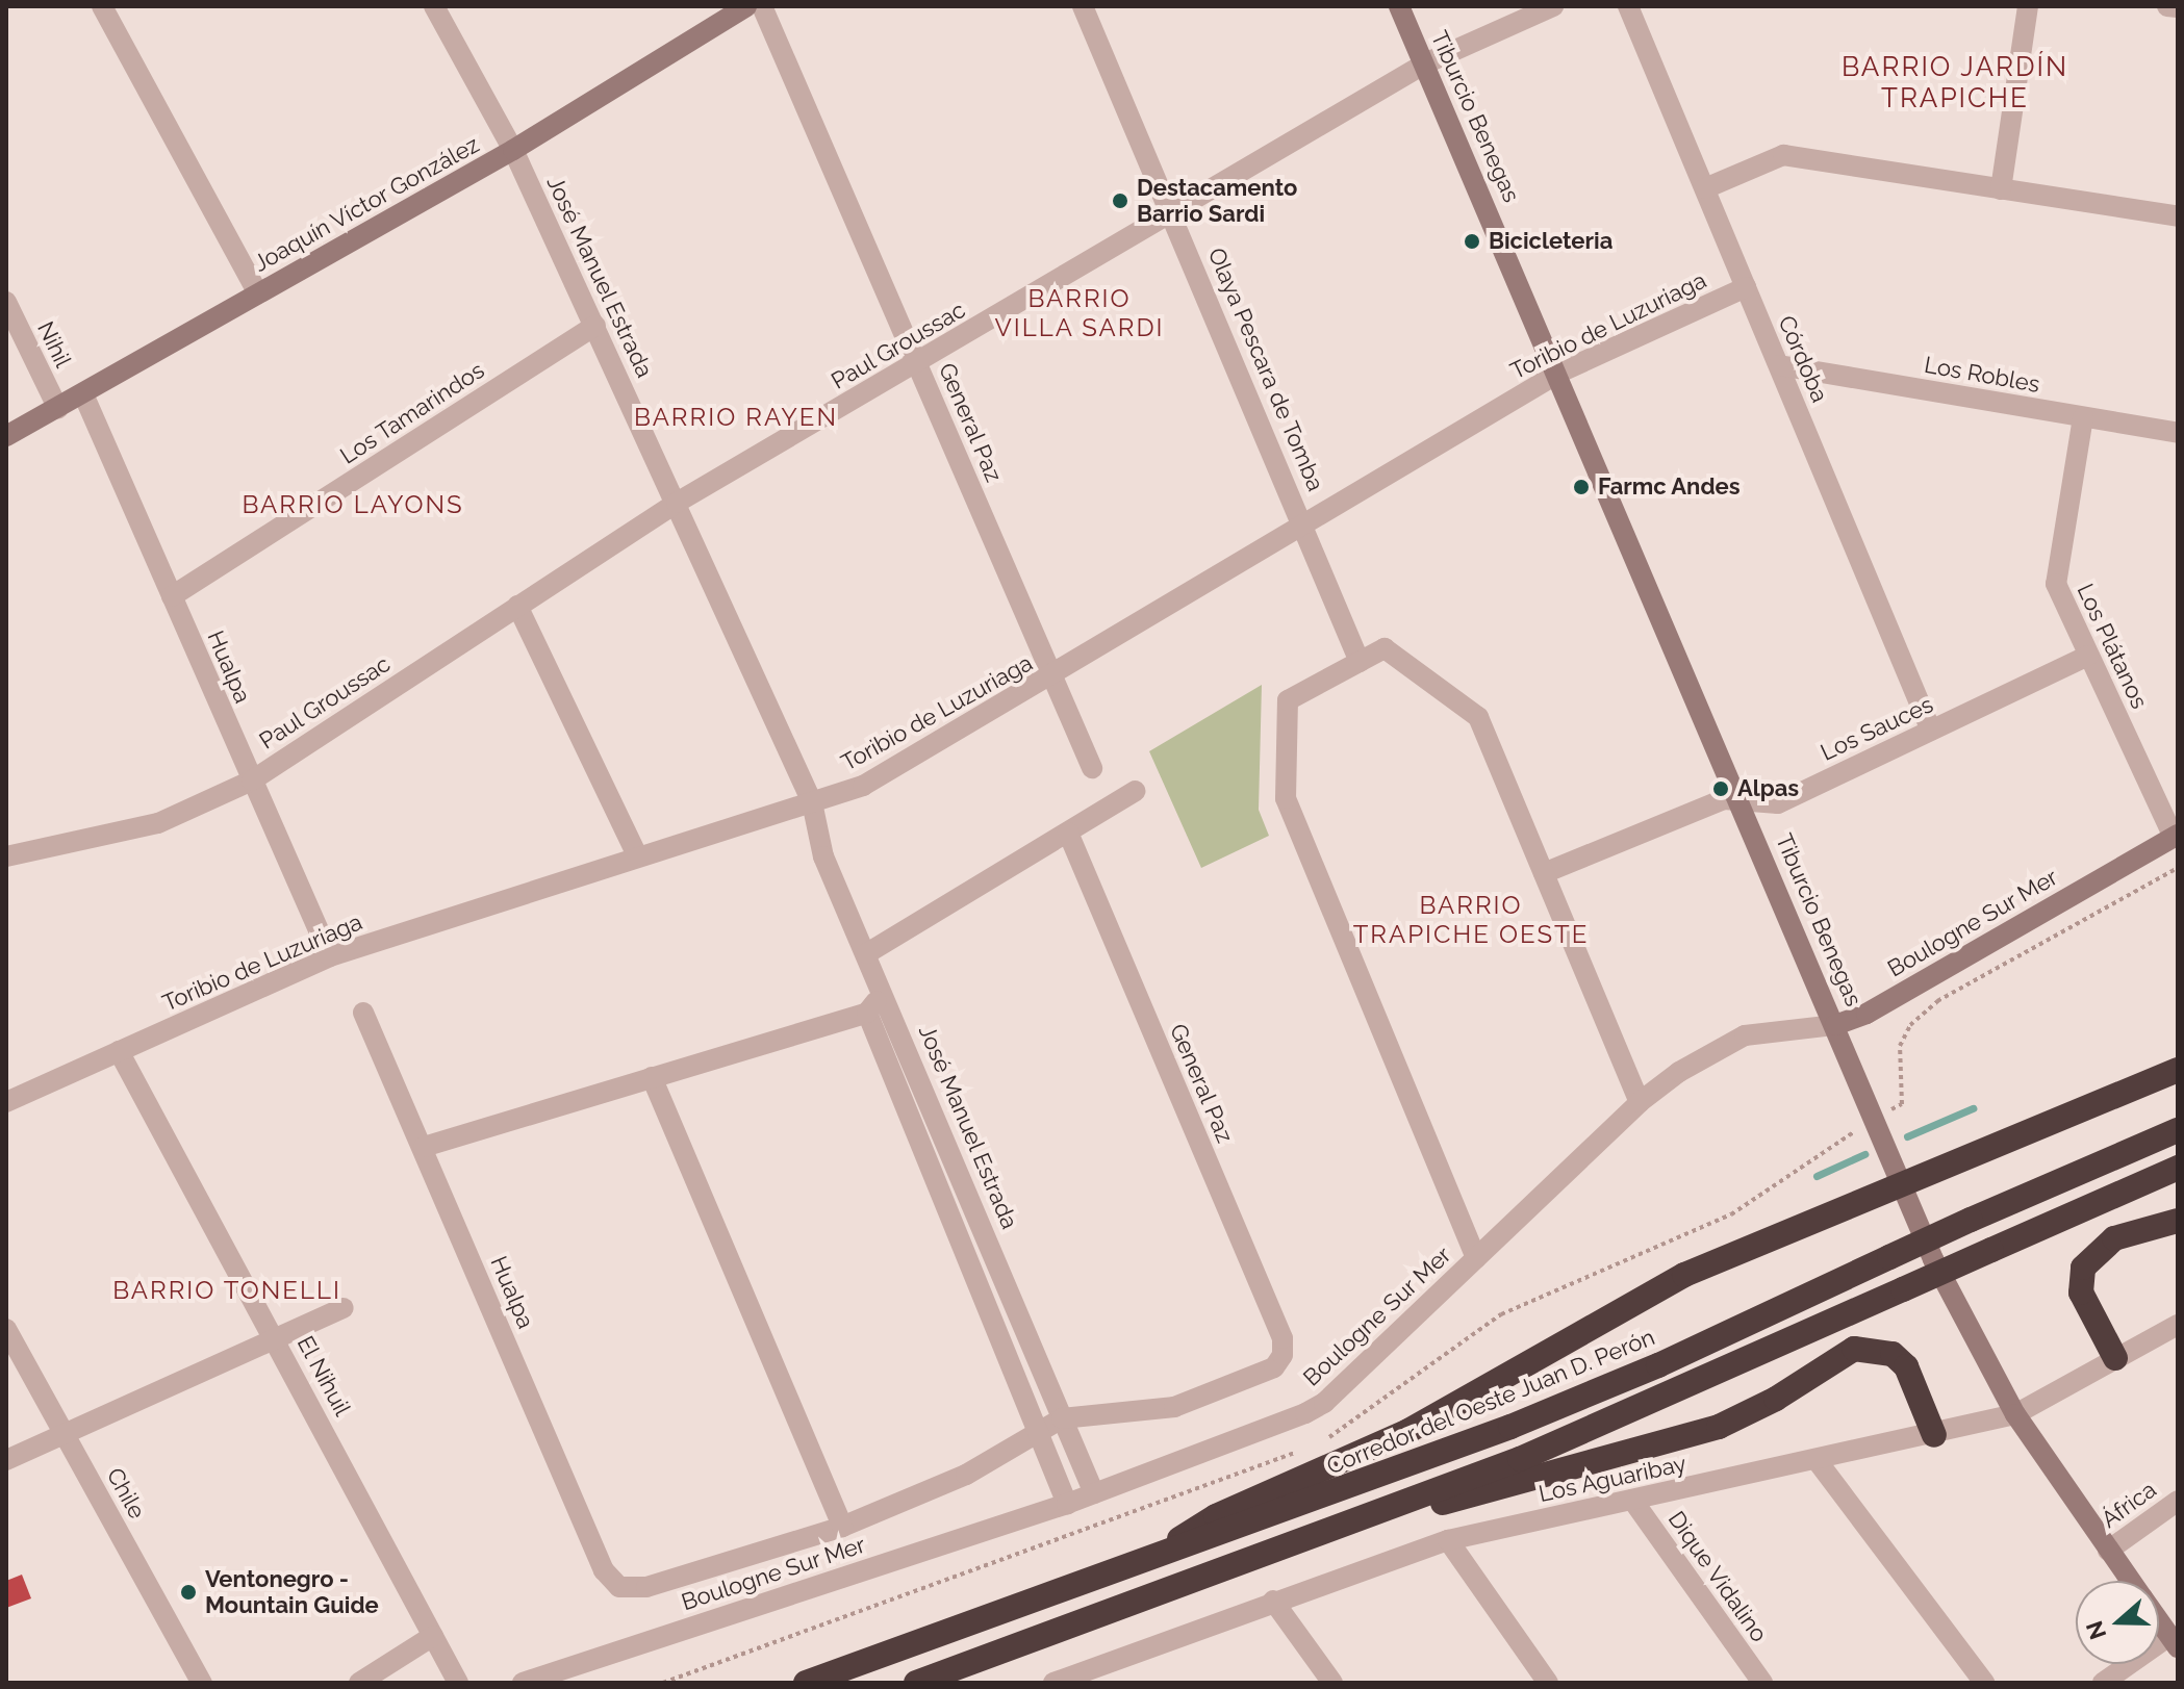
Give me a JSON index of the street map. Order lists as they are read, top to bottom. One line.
{"streets":{"highway":["Corredor del Oeste Juan D. Perón"],"main road":["Tiburcio Benegas","Joaquín Víctor González","Boulogne Sur Mer"],"street":["José Manuel Estrada","Toribio de Luzuriaga","Nihil","Paul Groussac","Córdoba","Olaya Pescara de Tomba","Los Robles","Los Tamarindos","General Paz","Los Plátanos","Hualpa","Los Sauces","El Nihuil","Los Aguaribay","Chile","África","Dique Vidalino"]},"crossings":[["Tiburcio Benegas","Toribio de Luzuriaga"],["Tiburcio Benegas","Paul Groussac"],["Tiburcio Benegas","Los Sauces"],["Tiburcio Benegas","Boulogne Sur Mer"],["Tiburcio Benegas","Los Aguaribay"],["Tiburcio Benegas","África"],["Joaquín Víctor González","José Manuel Estrada"],["Joaquín Víctor González","Nihil"],["Joaquín Víctor González","Hualpa"],["José Manuel Estrada","Toribio de Luzuriaga"],["José Manuel Estrada","Paul Groussac"],["José Manuel Estrada","Los Tamarindos"],["José Manuel Estrada","General Paz"],["José Manuel Estrada","Boulogne Sur Mer"],["Toribio de Luzuriaga","Córdoba"],["Toribio de Luzuriaga","Olaya Pescara de Tomba"],["Toribio de Luzuriaga","General Paz"],["Toribio de Luzuriaga","Hualpa"],["Toribio de Luzuriaga","El Nihuil"],["Paul Groussac","Olaya Pescara de Tomba"],["Paul Groussac","General Paz"],["Paul Groussac","Hualpa"],["Córdoba","Los Robles"],["Córdoba","Los Sauces"],["Los Robles","Los Plátanos"],["Los Tamarindos","Hualpa"],["Los Plátanos","Los Sauces"],["Los Plátanos","Boulogne Sur Mer"],["Los Aguaribay","Dique Vidalino"]],"districts":["BARRIO JARDÍN TRAPICHE","BARRIO VILLA SARDI","BARRIO RAYEN","BARRIO LAYONS","BARRIO TRAPICHE OESTE","BARRIO TONELLI"],"places":["Destacamento Barrio Sardi","Bicicleteria","Farmc Andes","Alpas","Ventonegro - Mountain Guide"],"north":"left"}
